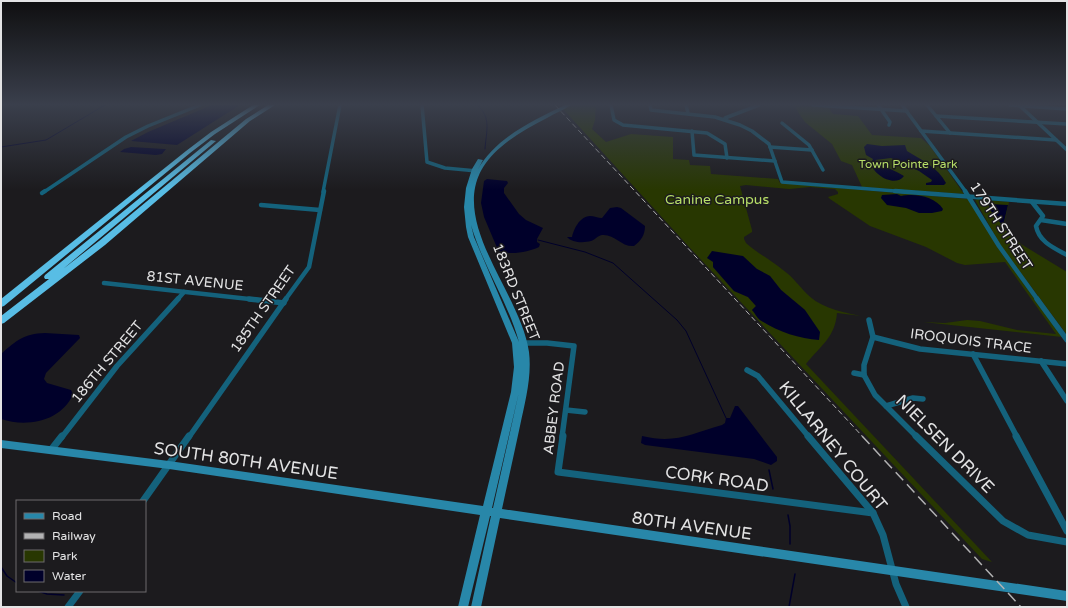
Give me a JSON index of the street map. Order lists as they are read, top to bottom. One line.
{"streets":{"street":["179TH STREET","81ST AVENUE","183RD STREET","185TH STREET","IROQUOIS TRACE","186TH STREET","ABBEY ROAD","NIELSEN DRIVE","KILLARNEY COURT","SOUTH 80TH AVENUE","CORK ROAD","80TH AVENUE"]},"crossings":[["81ST AVENUE","185TH STREET"],["81ST AVENUE","186TH STREET"],["183RD STREET","ABBEY ROAD"],["183RD STREET","SOUTH 80TH AVENUE"],["183RD STREET","80TH AVENUE"],["185TH STREET","SOUTH 80TH AVENUE"],["186TH STREET","SOUTH 80TH AVENUE"],["ABBEY ROAD","CORK ROAD"],["KILLARNEY COURT","CORK ROAD"],["KILLARNEY COURT","80TH AVENUE"],["SOUTH 80TH AVENUE","80TH AVENUE"]],"parks":["Town Pointe Park","Canine Campus"],"legend":["Road","Railway","Park","Water"]}
